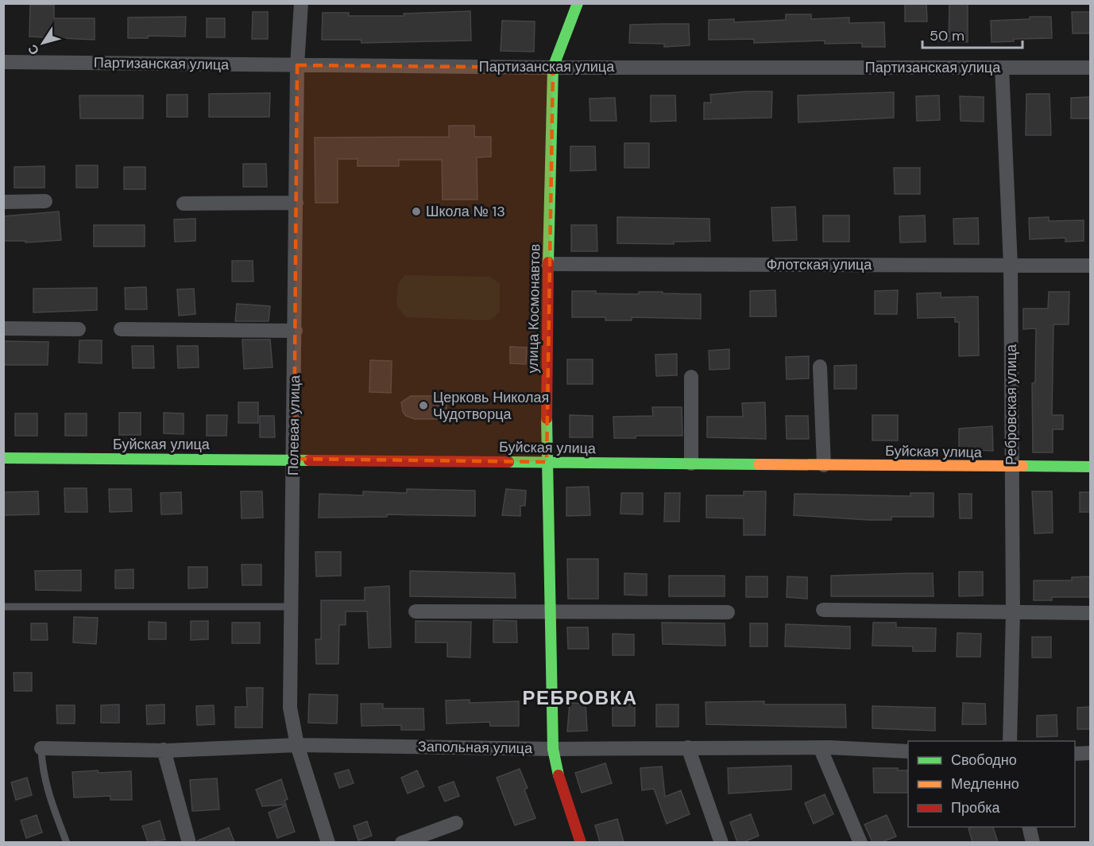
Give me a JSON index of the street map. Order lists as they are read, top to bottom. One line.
{"streets":{"street":["Партизанская улица","Флотская улица","улица Космонавтов","Ребровская улица","Полевая улица","Буйская улица","Запольная улица"]},"crossings":[["Партизанская улица","улица Космонавтов"],["Партизанская улица","Ребровская улица"],["Партизанская улица","Полевая улица"],["Флотская улица","улица Космонавтов"],["Флотская улица","Ребровская улица"],["улица Космонавтов","Буйская улица"],["улица Космонавтов","Запольная улица"],["Ребровская улица","Буйская улица"],["Полевая улица","Буйская улица"],["Полевая улица","Запольная улица"]],"districts":["РЕБРОВКА"],"places":["Школа № 13","Церковь Николая Чудотворца"],"legend":["Свободно","Медленно","Пробка"],"scale_bar":"50 m","north":"bottom left"}
